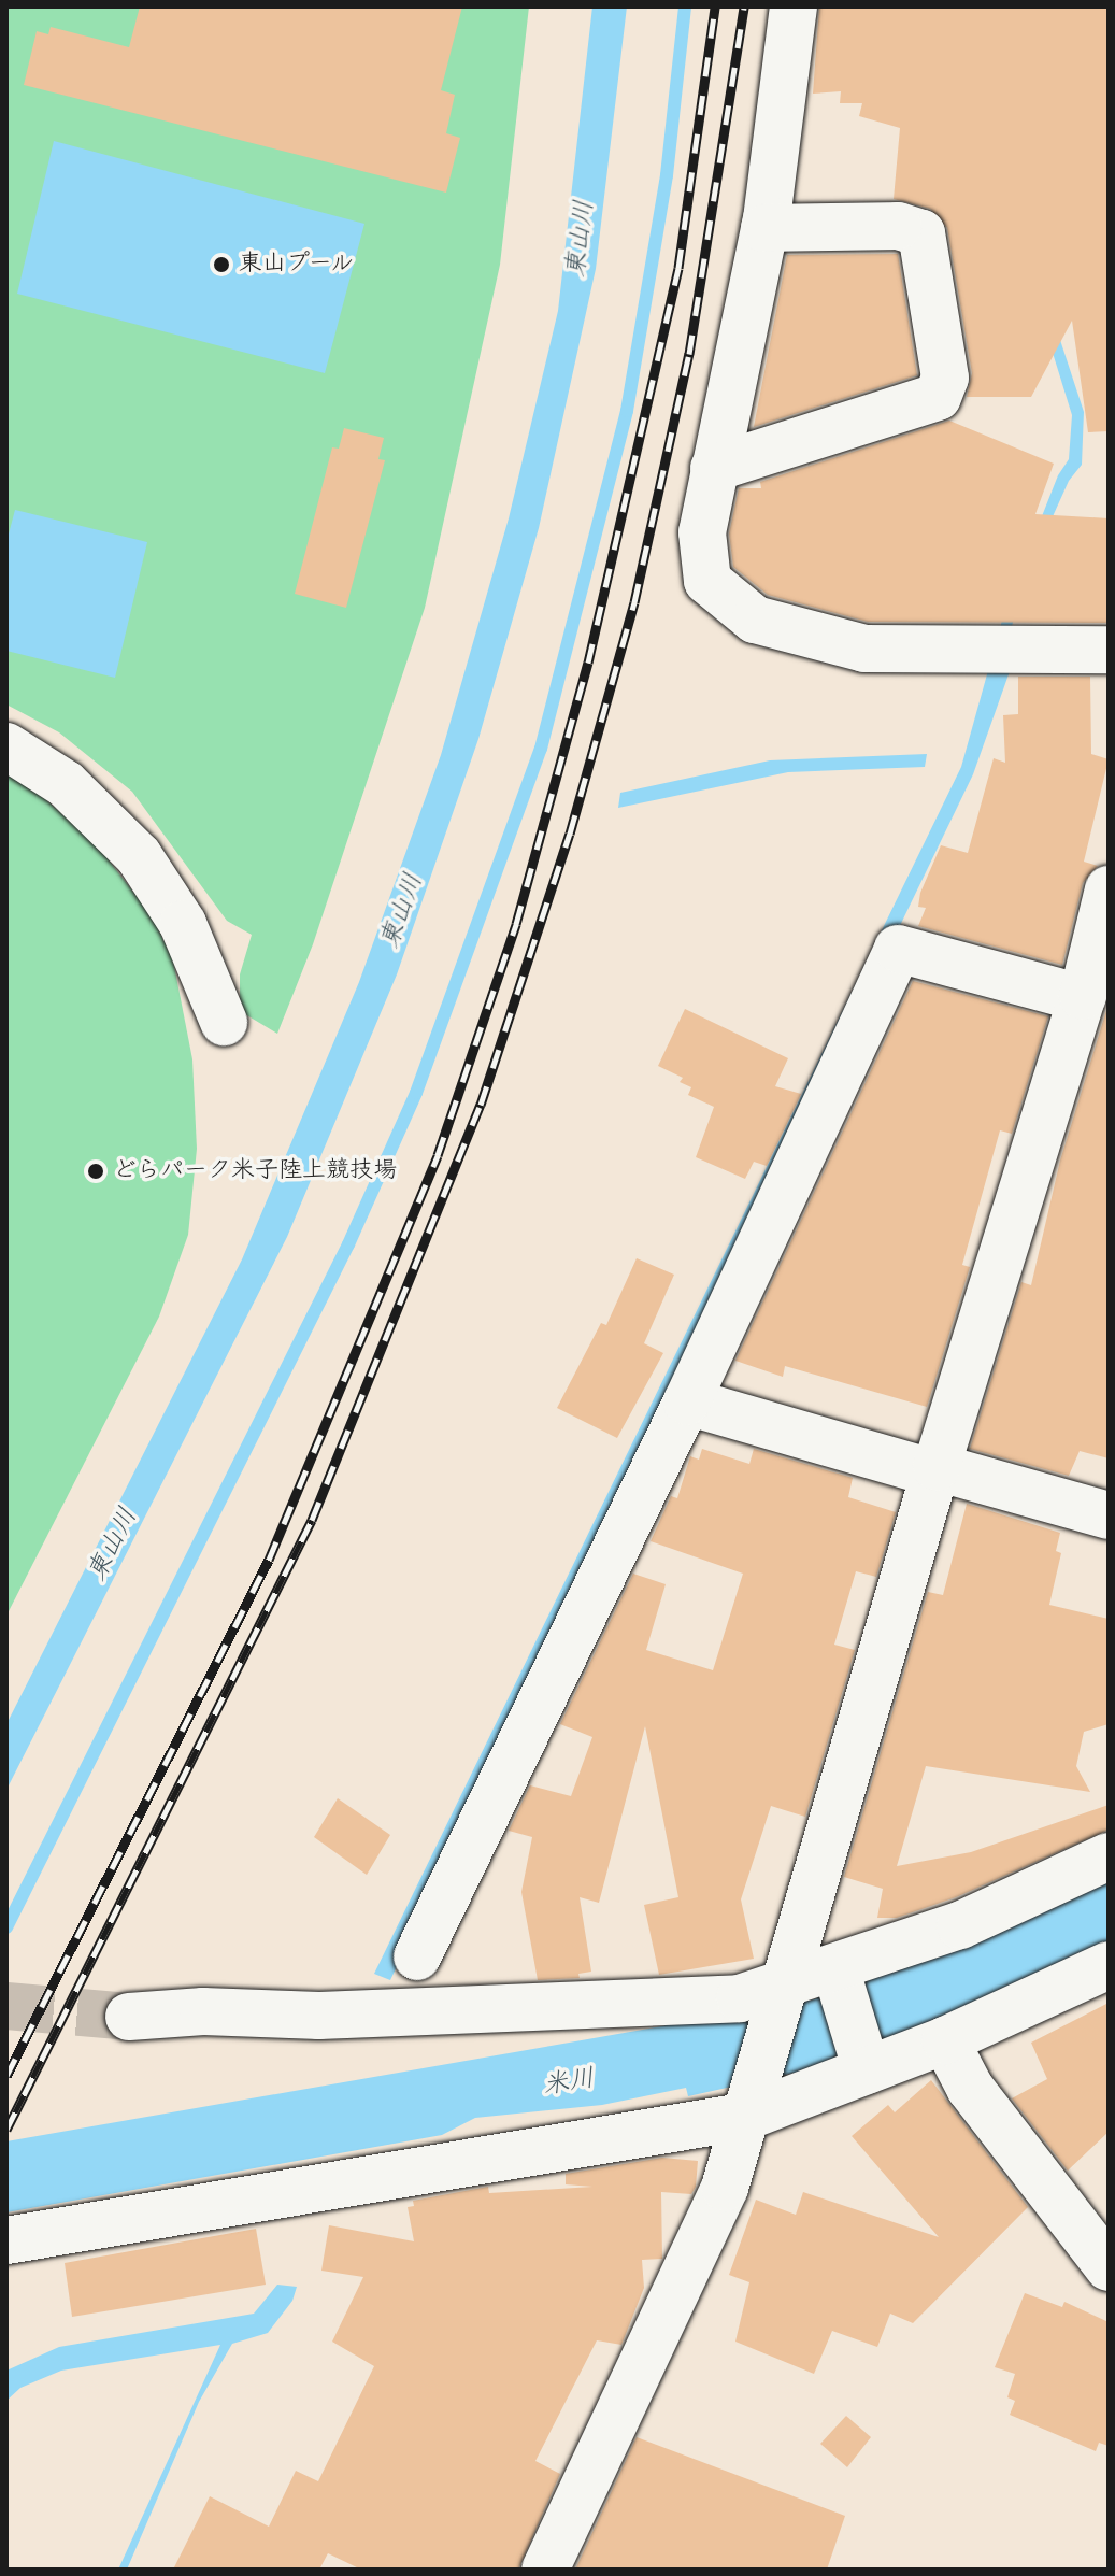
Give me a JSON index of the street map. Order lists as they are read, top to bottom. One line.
{"water":["東山川","米川"],"places":["東山プール","どらパーク米子陸上競技場"]}
